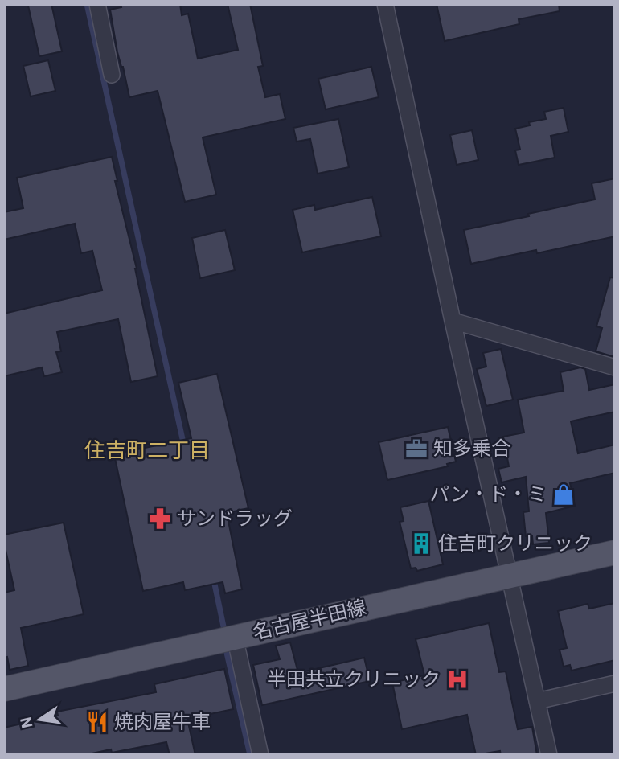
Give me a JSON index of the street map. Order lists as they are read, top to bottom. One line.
{"streets":{"main road":["名古屋半田線"]},"districts":["住吉町二丁目"],"places":{"office":["知多乗合"],"shop":["パン・ド・ミ"],"pharmacy":["サンドラッグ"],"building":["住吉町クリニック"],"hospital":["半田共立クリニック"],"restaurant":["焼肉屋牛車"]},"north":"left"}
